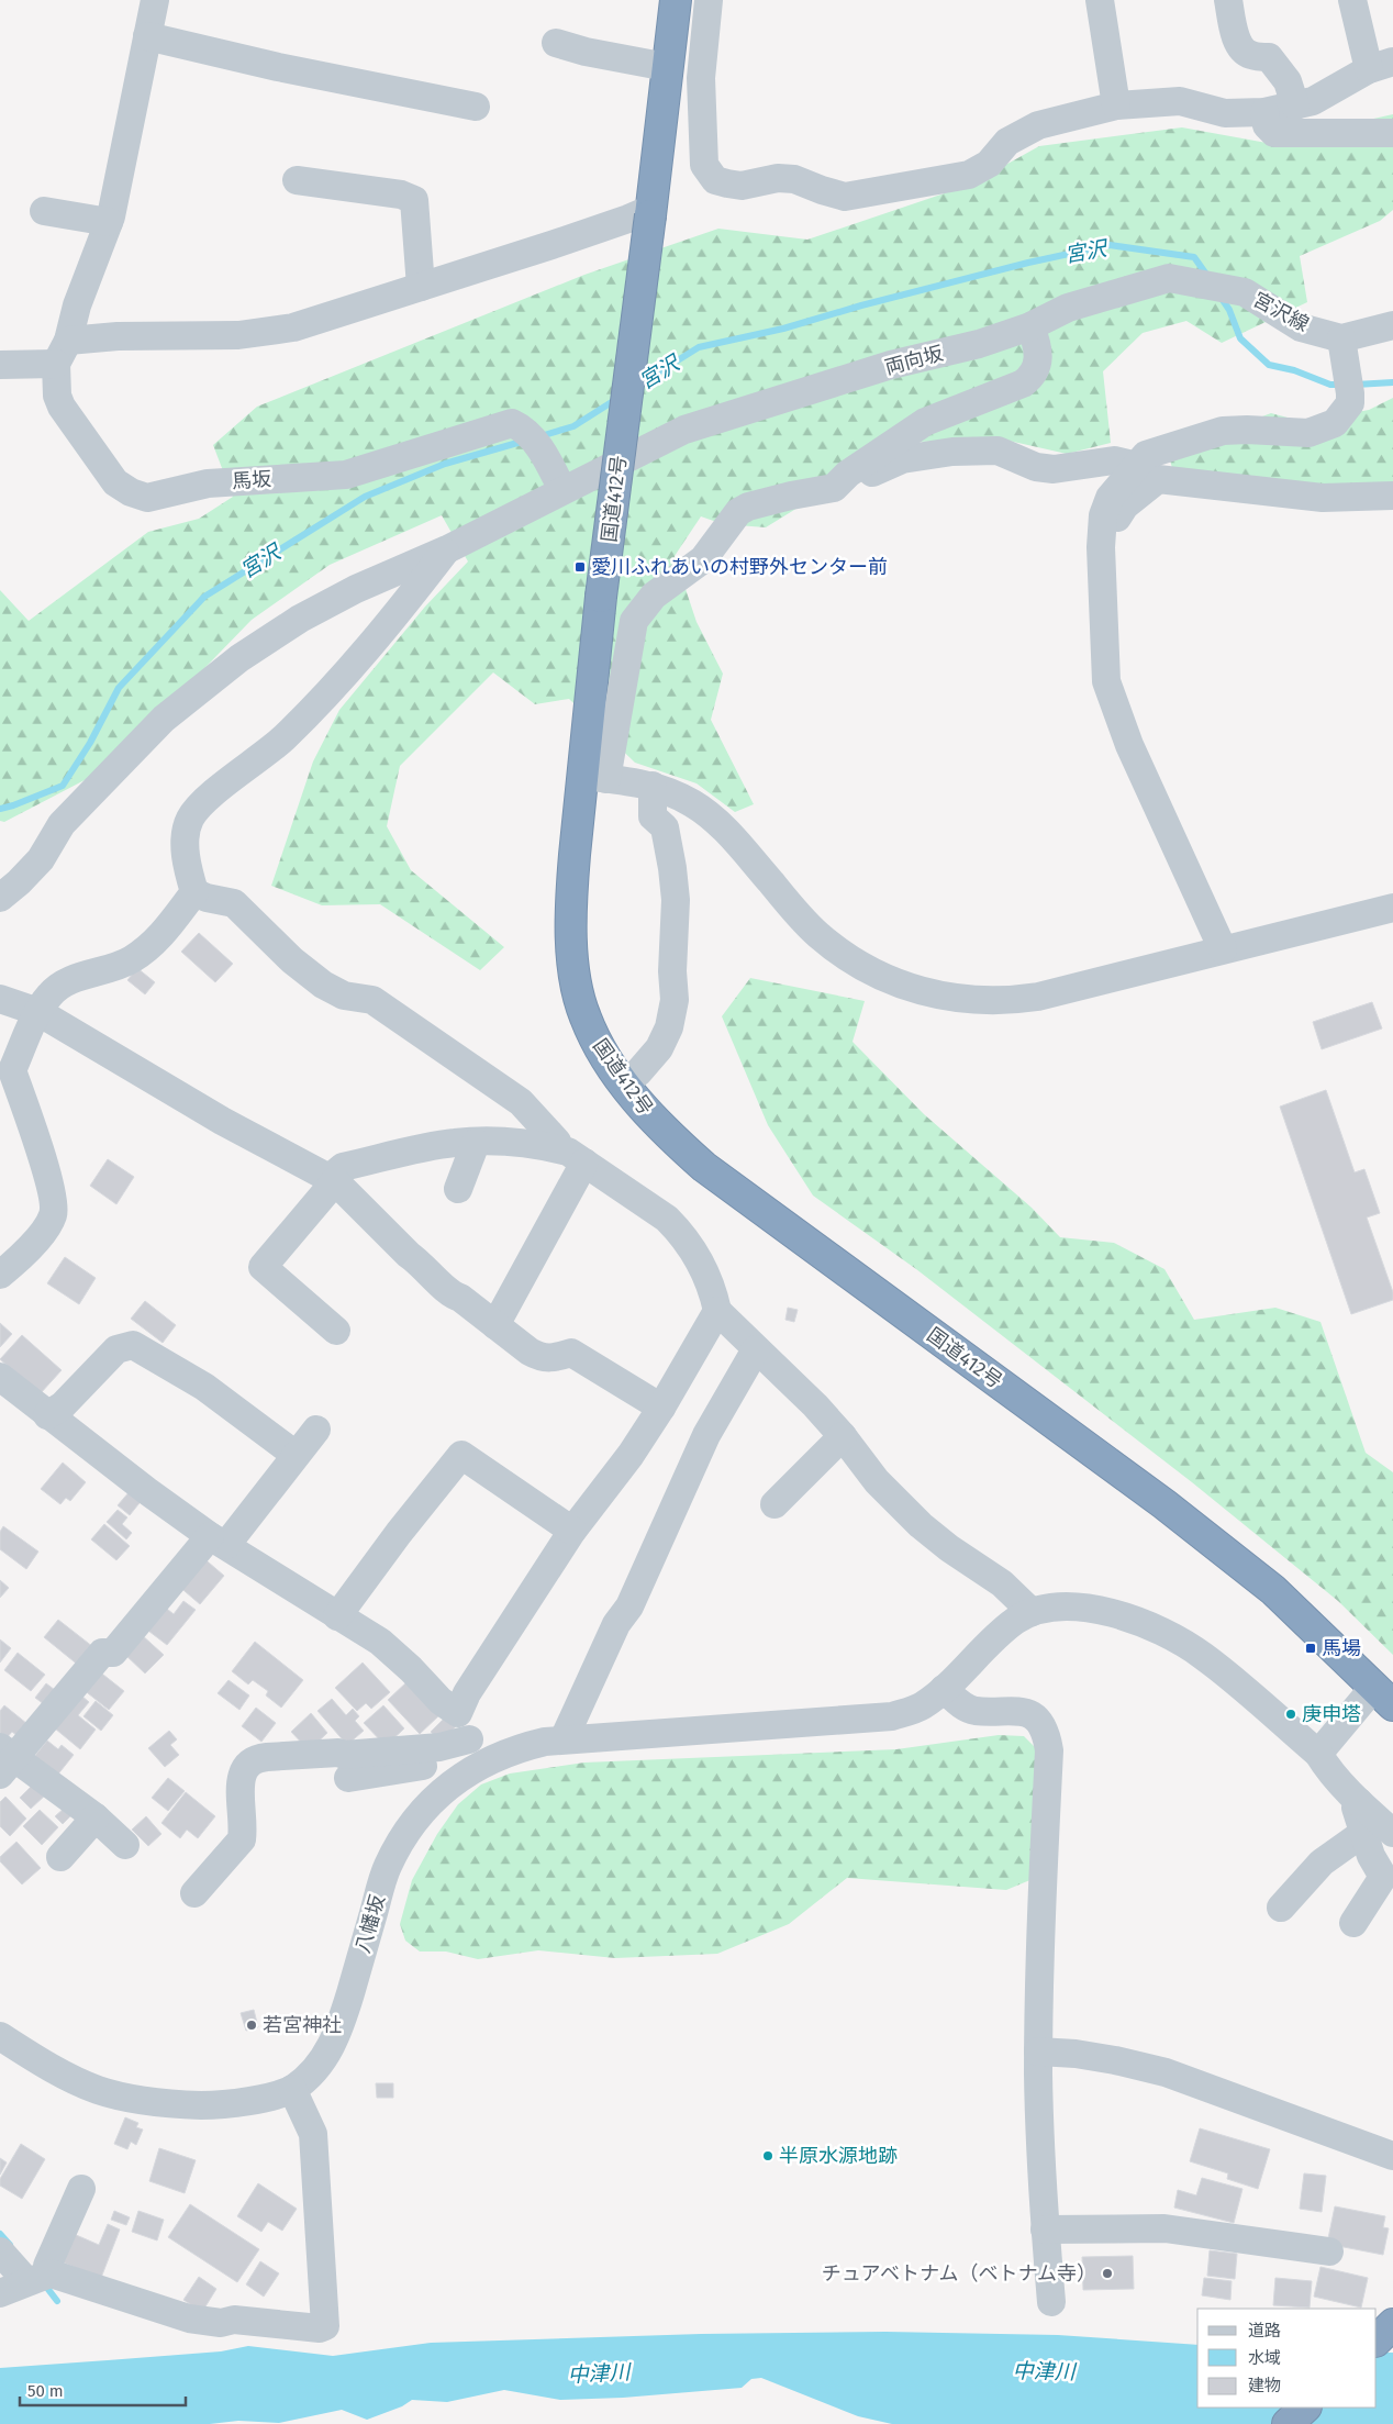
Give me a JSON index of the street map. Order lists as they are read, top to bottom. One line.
{"streets":{"highway":["国道412号"],"street":["宮沢線","両向坂","馬坂","八幡坂"]},"crossings":[["宮沢線","両向坂"],["両向坂","馬坂"]],"water":["宮沢","中津川"],"places":{"transit":["愛川ふれあいの村野外センター前","馬場"],"other":["庚申塔","若宮神社","半原水源地跡","チュアベトナム（ベトナム寺）"]},"legend":["道路","水域","建物"],"scale_bar":"50 m"}
